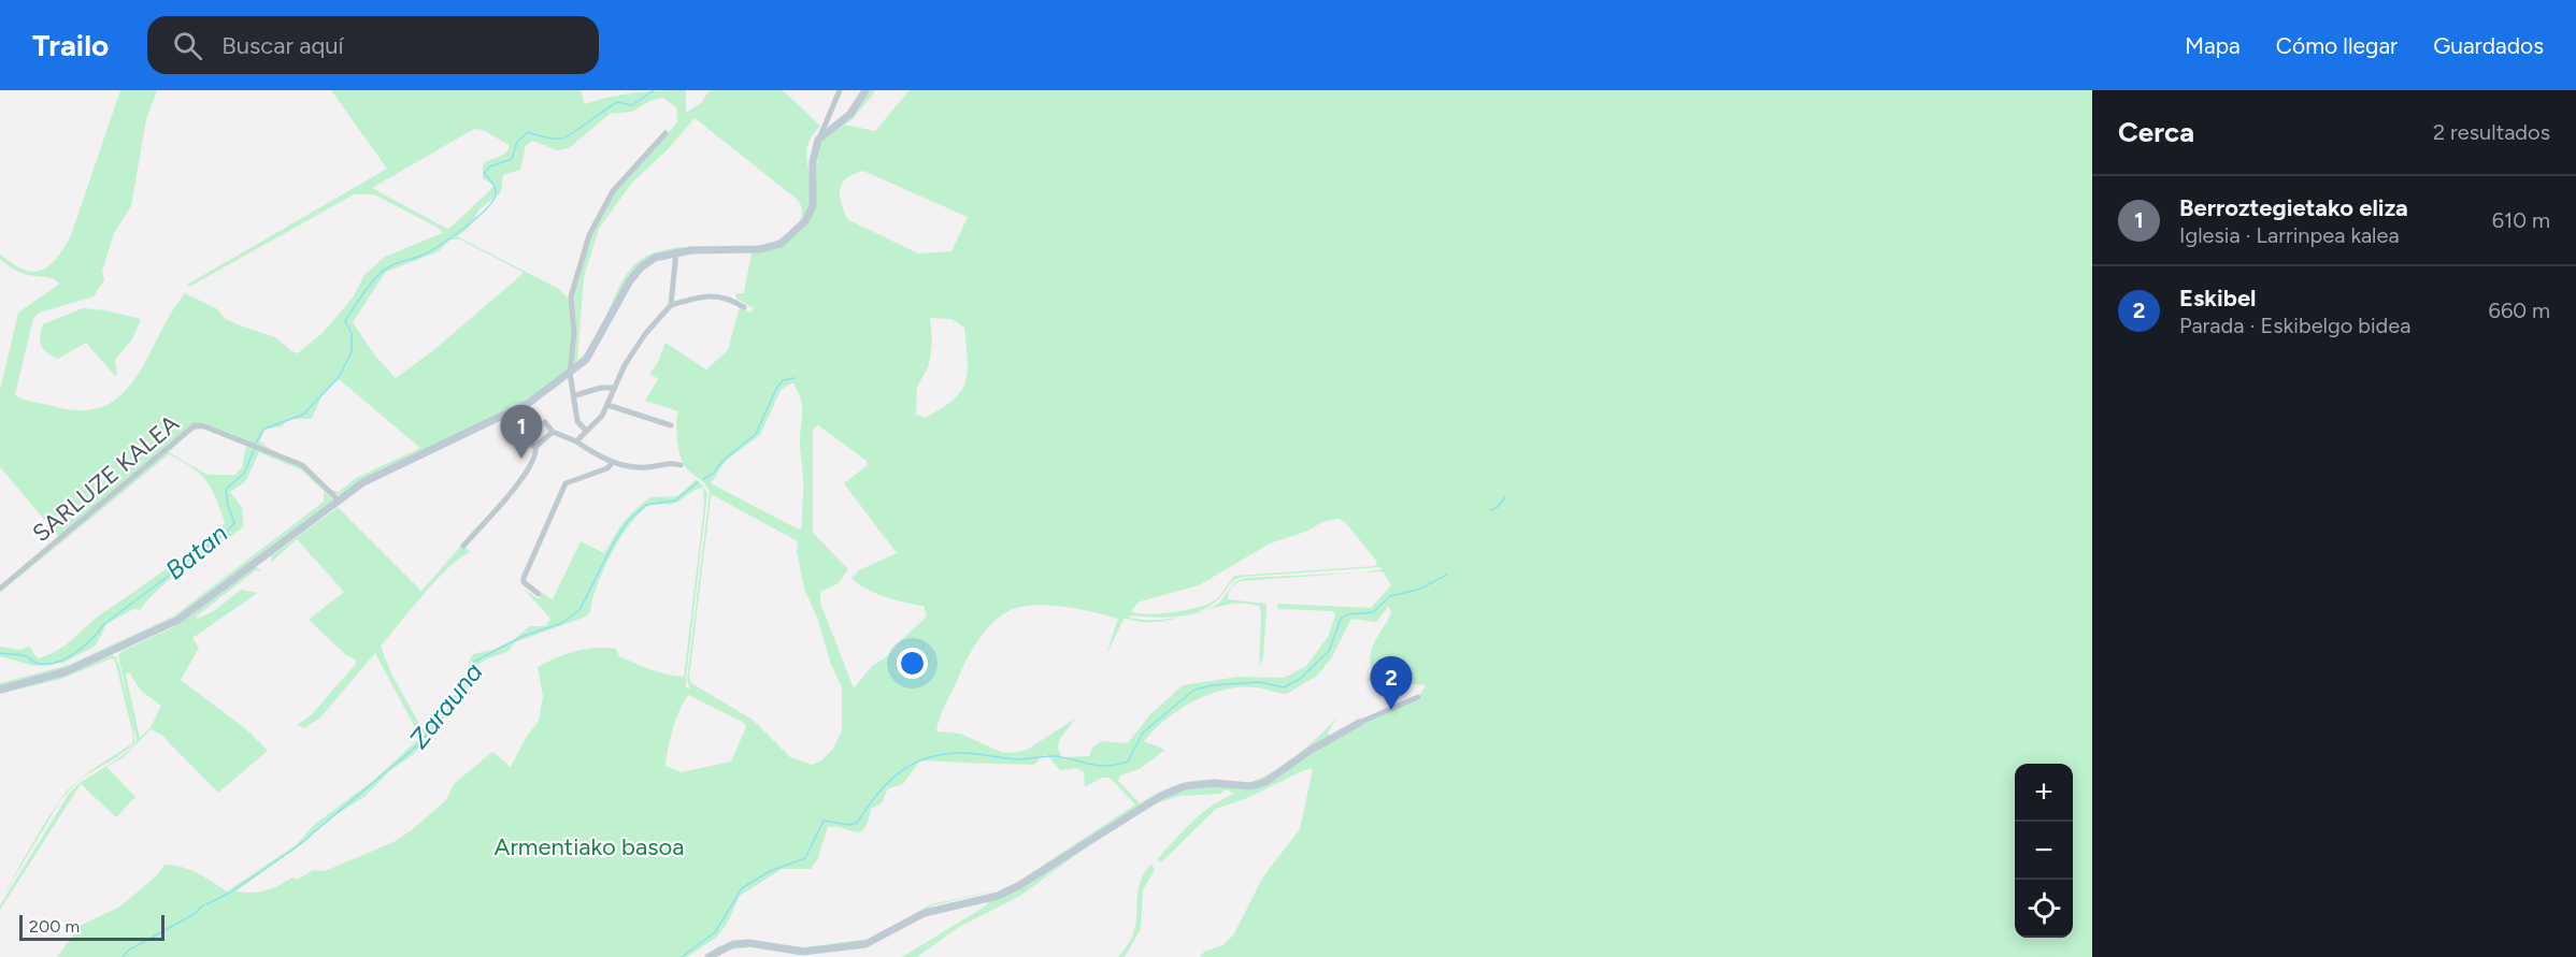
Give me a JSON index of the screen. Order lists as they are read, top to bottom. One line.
{"streets":{"street":["SARLUZE KALEA"]},"water":["Batan","Zarauna"],"parks":["Armentiako basoa"],"scale_bar":"200 m","page":{"header":"Trailo","search":"Buscar aquí","nav":["Mapa","Cómo llegar","Guardados"],"heading":["Cerca","2 resultados"],"list":[{"mark":"1","name":"Berroztegietako eliza","note":"Iglesia · Larrinpea kalea","value":"610 m"},{"mark":"2","name":"Eskibel","note":"Parada · Eskibelgo bidea","value":"660 m"}],"pins":["1","2"],"map_buttons":["+","−"],"scale":"200 m"}}
